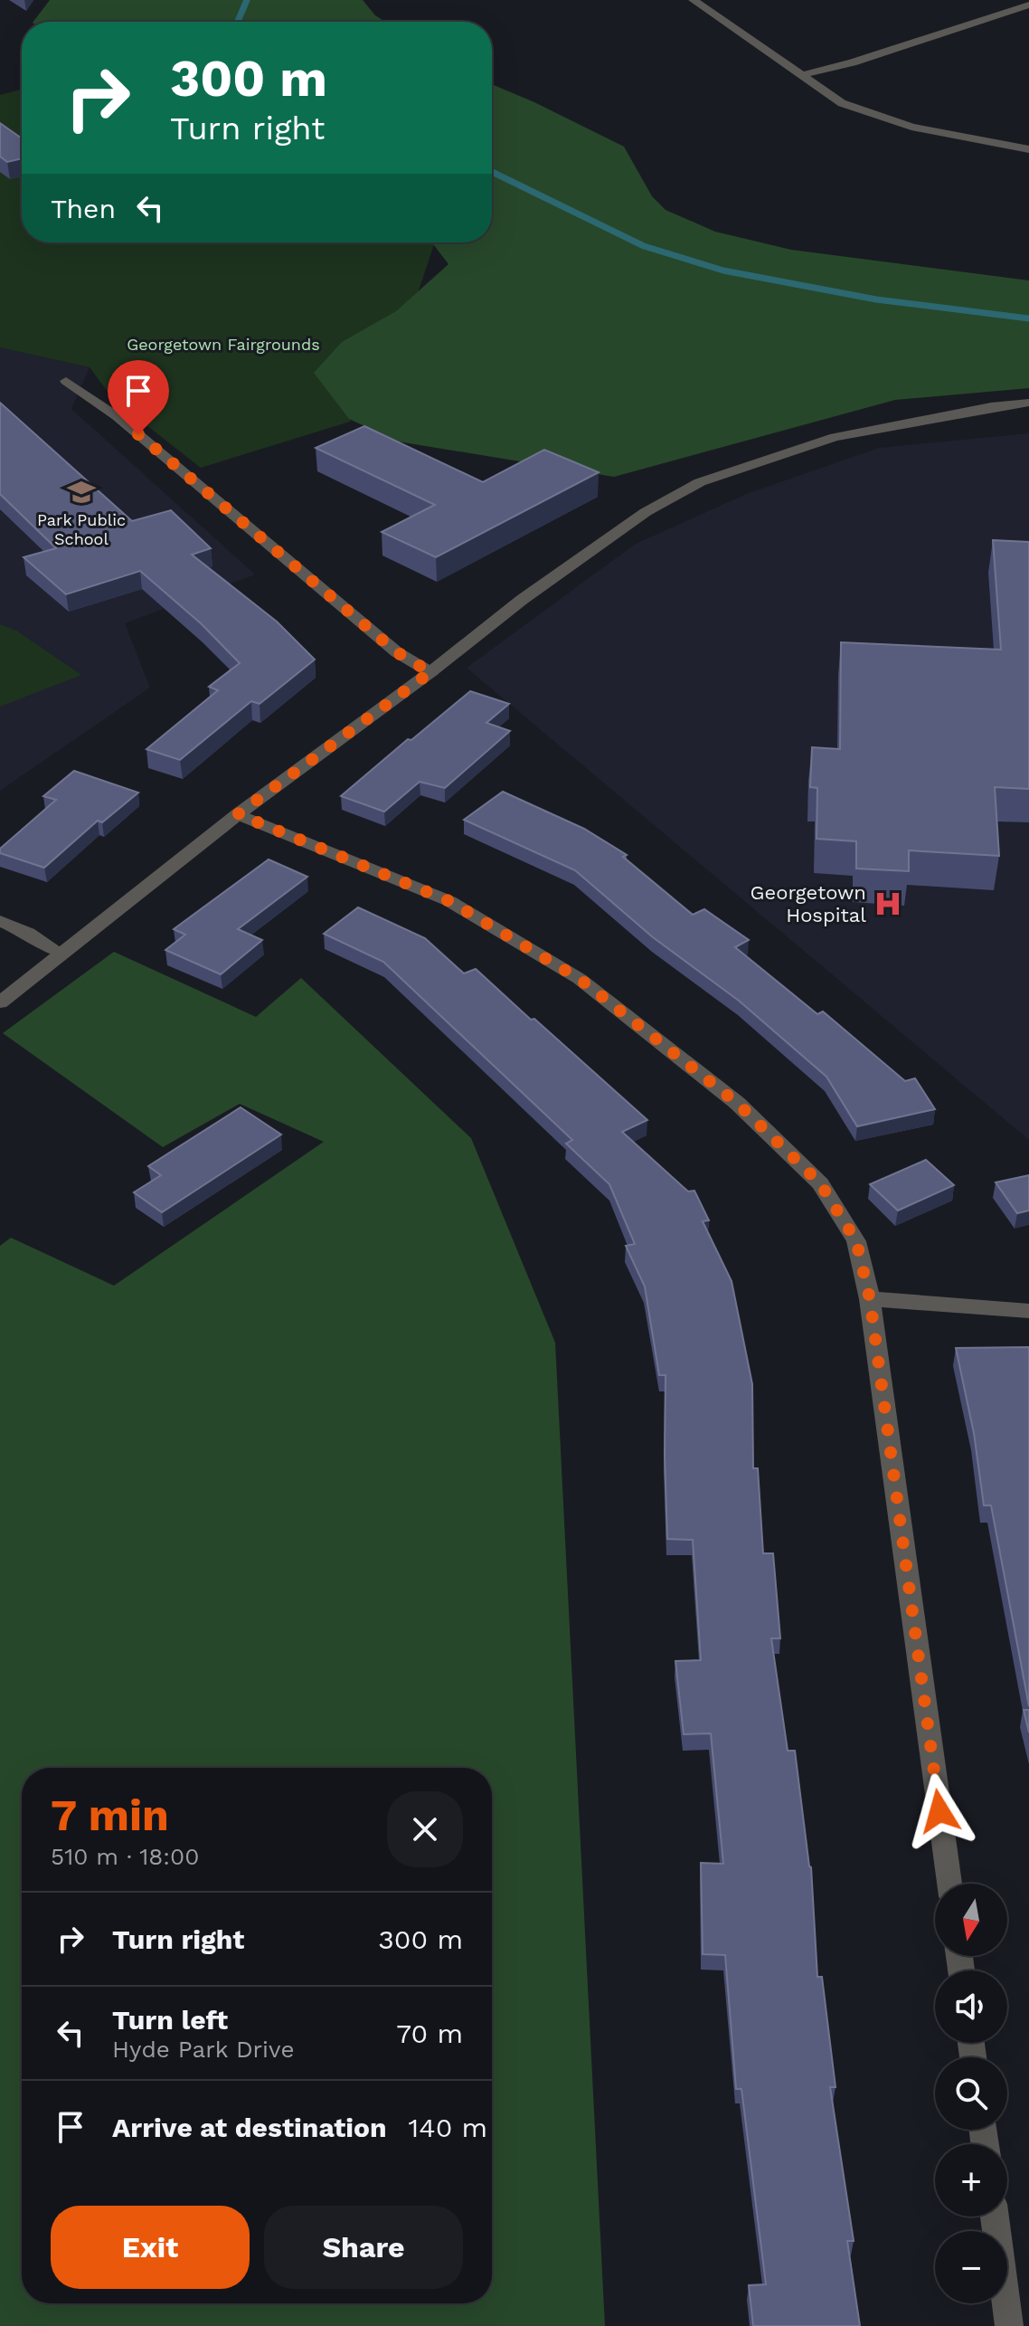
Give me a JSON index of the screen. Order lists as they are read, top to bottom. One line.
{"parks":["Georgetown Fairgrounds"],"places":{"school or university":["Park Public School"],"hospital":["Georgetown Hospital"]},"north":"bottom","page":{"turn":["300 m","Turn right"],"then":"Then","heading":["7 min","510 m · 18:00"],"map_buttons":["+","−"],"list":[{"name":"Turn right","value":"300 m"},{"name":"Turn left","note":"Hyde Park Drive","value":"70 m"},{"name":"Arrive at destination","value":"140 m"}],"buttons":["Exit","Share"]}}
